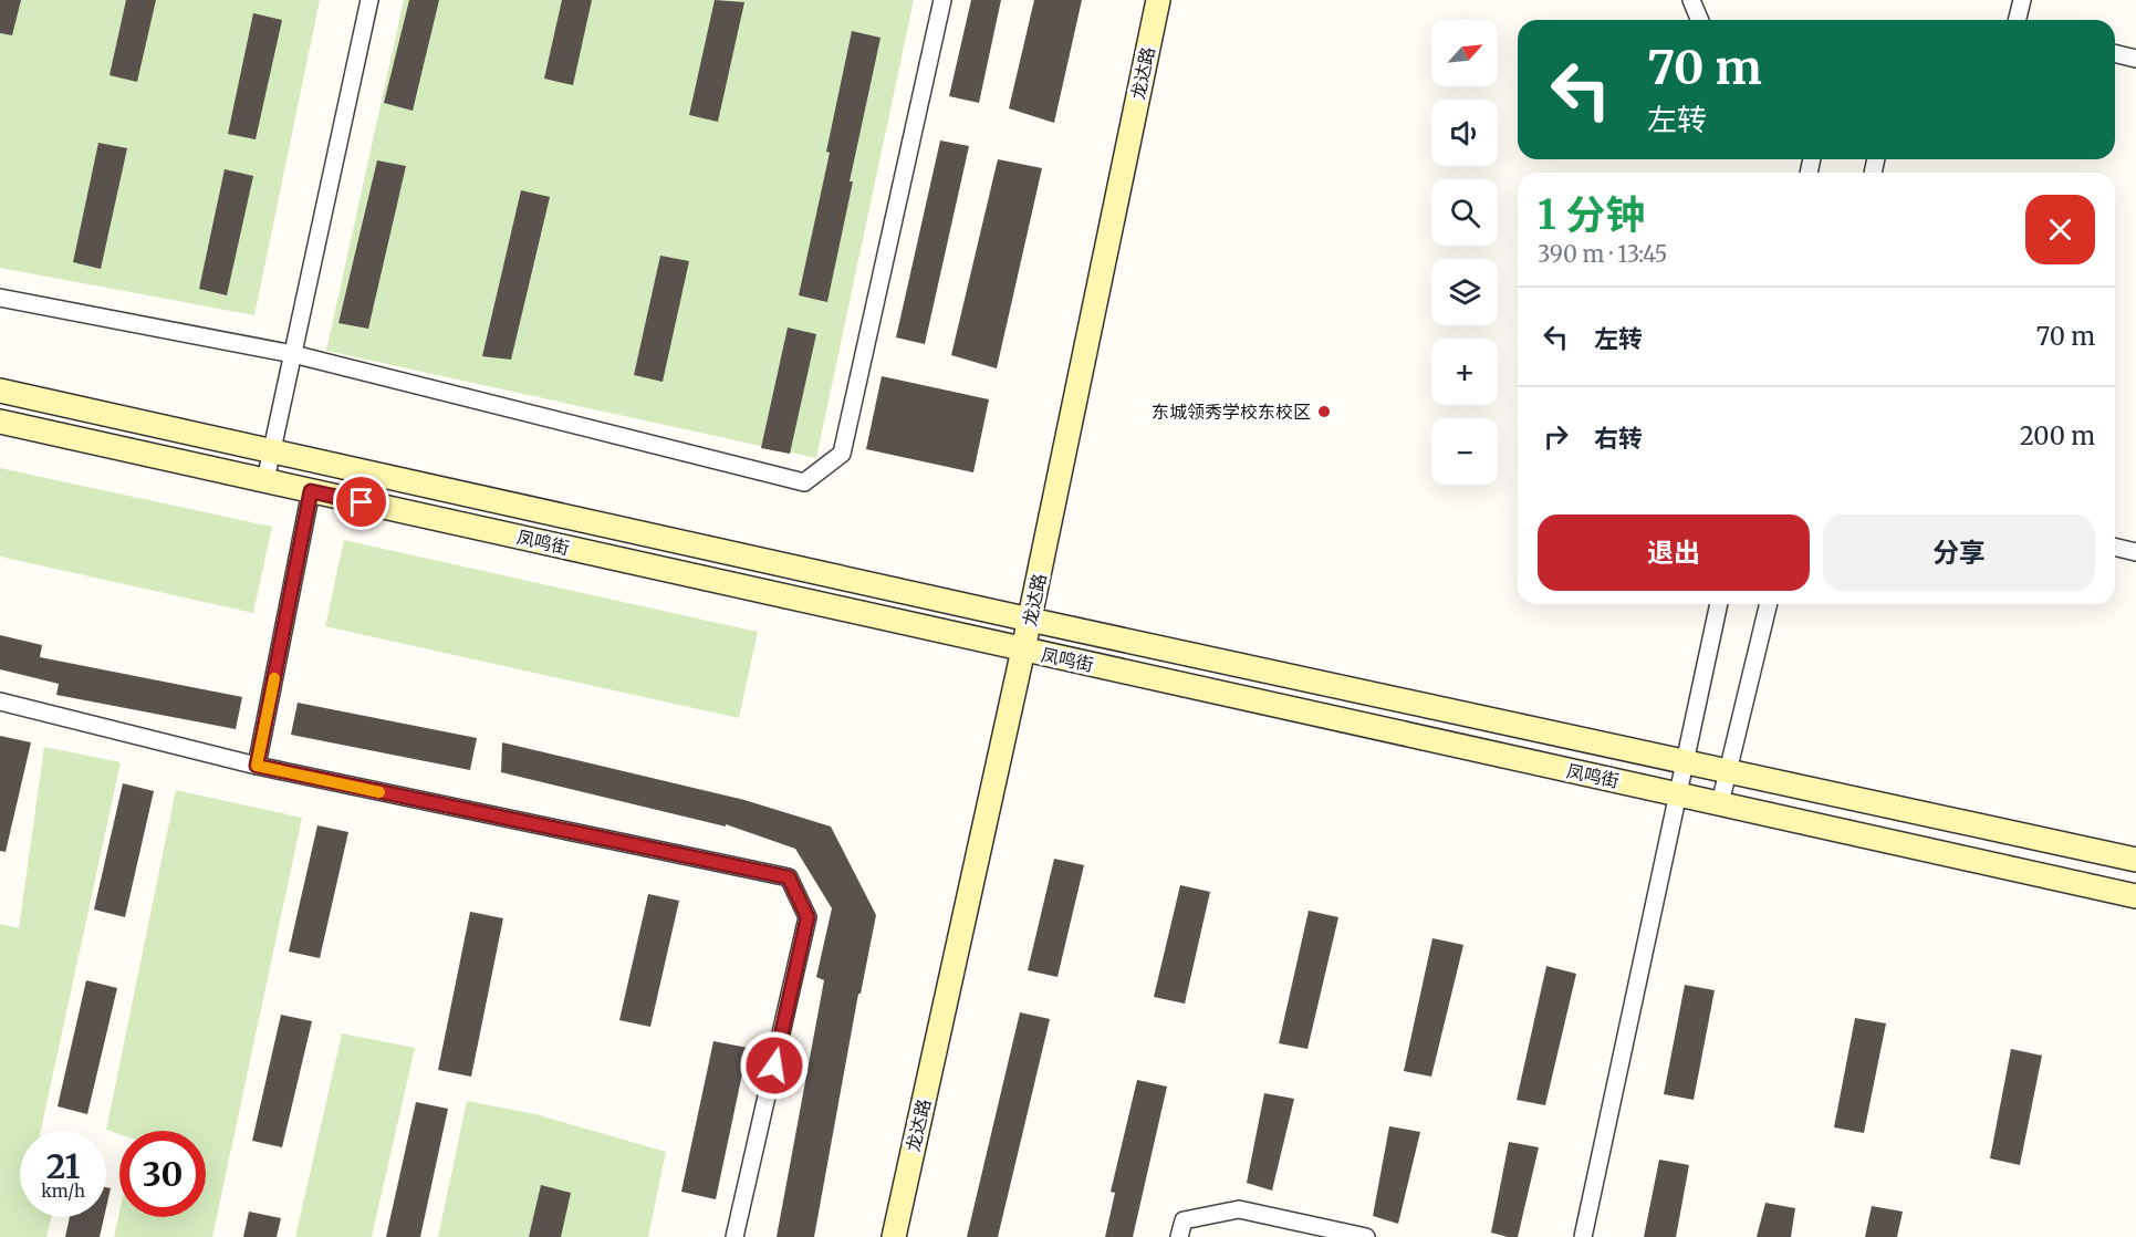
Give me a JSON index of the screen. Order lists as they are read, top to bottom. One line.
{"streets":{"main road":["龙达路","凤鸣街"]},"crossings":[["龙达路","凤鸣街"]],"places":["东城领秀学校东校区"],"north":"top right","page":{"map_buttons":["+","−"],"turn":["70 m","左转"],"heading":["1 分钟","390 m · 13:45"],"list":[{"name":"左转","value":"70 m"},{"name":"右转","value":"200 m"}],"buttons":["退出","分享"],"speed":"21 km/h","limit":"30"}}
